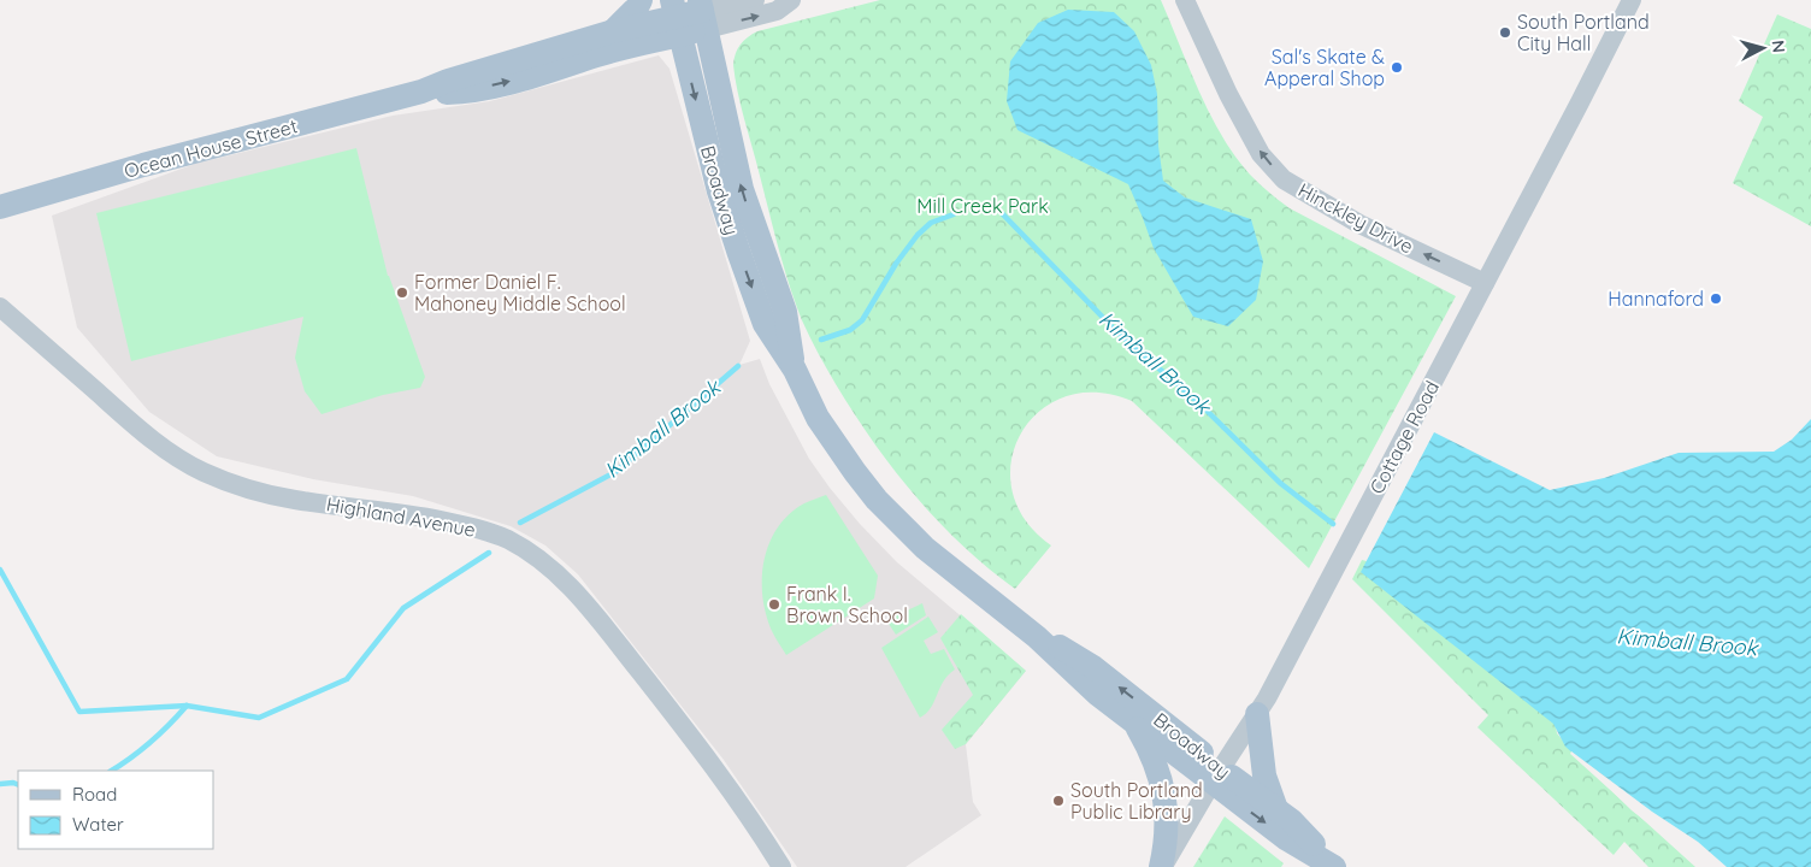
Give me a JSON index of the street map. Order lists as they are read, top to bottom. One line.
{"streets":{"main road":["Ocean House Street","Broadway"],"street":["Hinckley Drive","Cottage Road","Highland Avenue"]},"crossings":[["Ocean House Street","Broadway"],["Broadway","Cottage Road"],["Hinckley Drive","Cottage Road"]],"one_way":["Hinckley Drive"],"water":["Kimball Brook"],"parks":["Mill Creek Park"],"places":["South Portland City Hall","Sal's Skate & Apperal Shop","Former Daniel F. Mahoney Middle School","Hannaford","Frank I. Brown School","South Portland Public Library"],"legend":["Road","Water"],"north":"right"}
